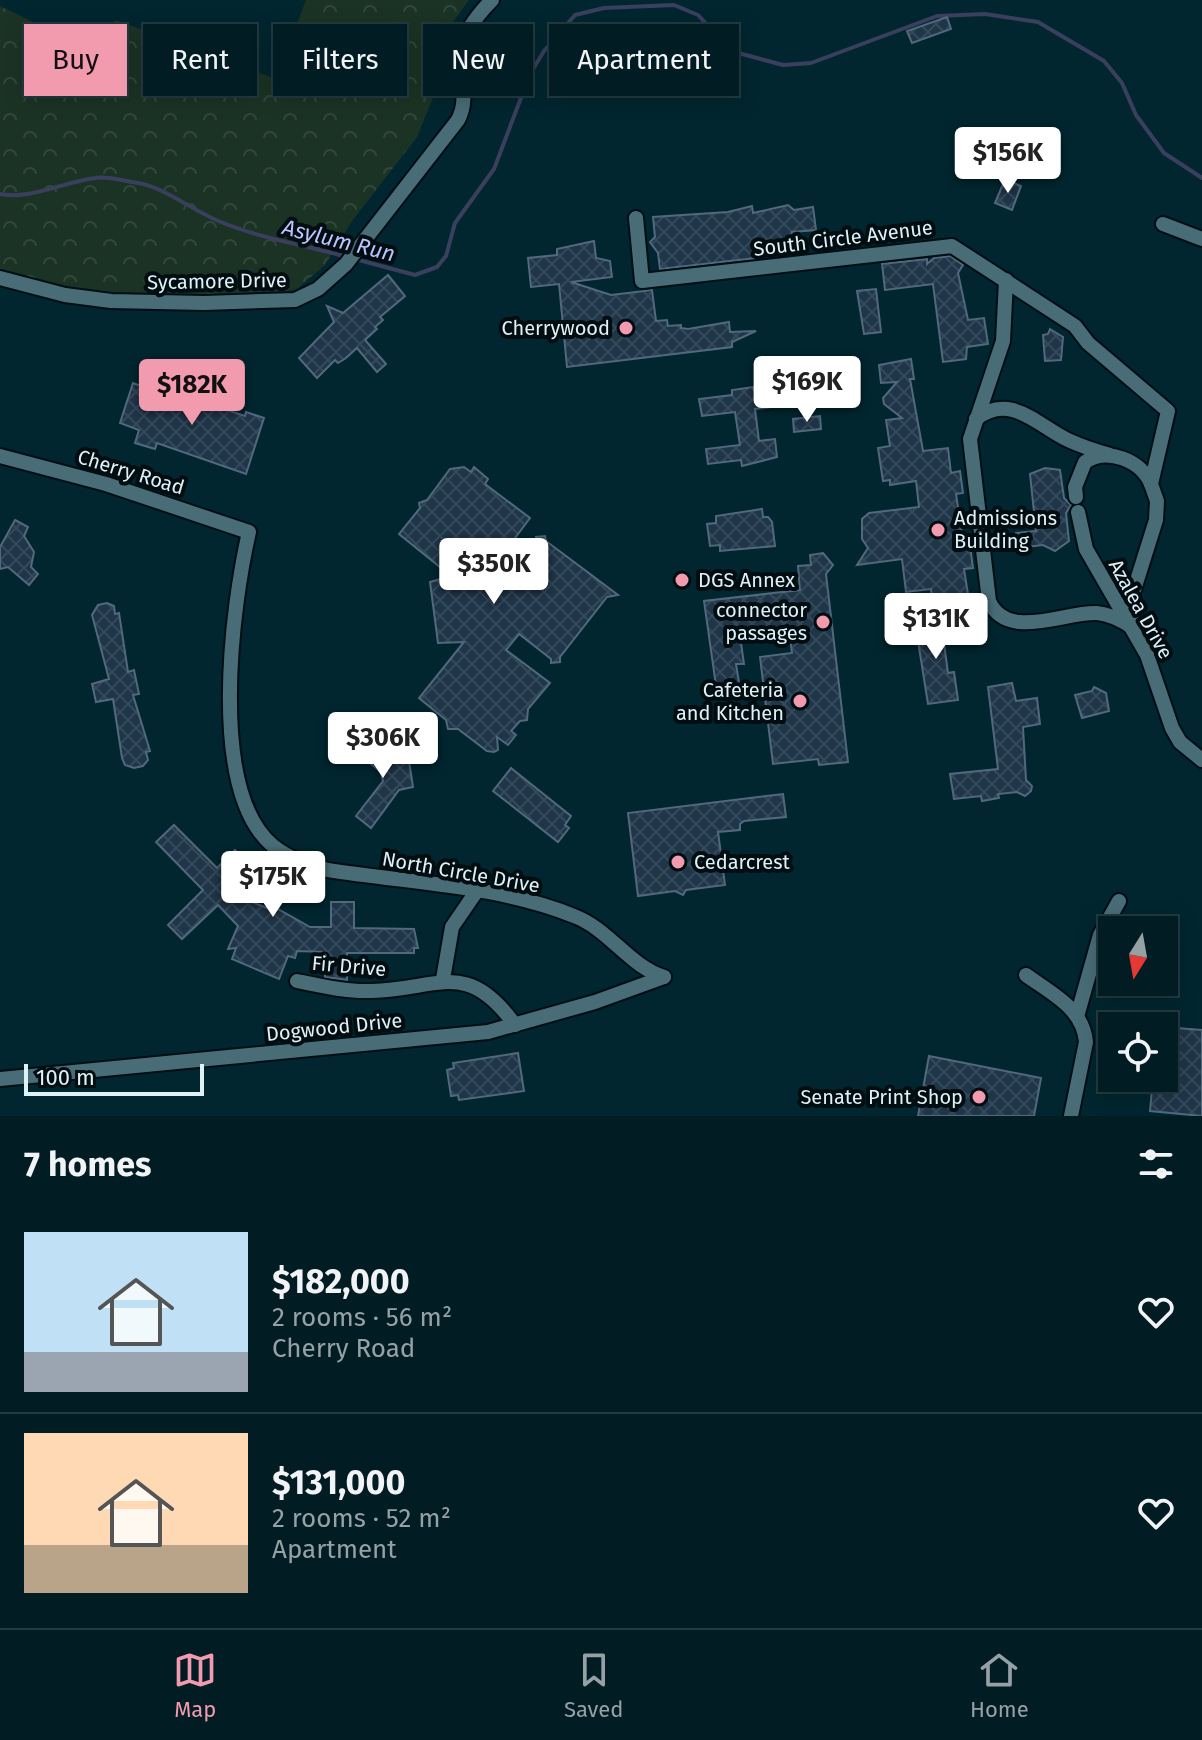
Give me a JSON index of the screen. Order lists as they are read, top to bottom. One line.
{"streets":{"street":["South Circle Avenue","Sycamore Drive","Cherry Road","Azalea Drive","North Circle Drive","Fir Drive","Dogwood Drive"]},"crossings":[["South Circle Avenue","Azalea Drive"],["Cherry Road","North Circle Drive"],["North Circle Drive","Dogwood Drive"]],"water":["Asylum Run"],"places":["Cherrywood","Admissions Building","DGS Annex","connector passages","Cafeteria and Kitchen","Cedarcrest","Senate Print Shop"],"scale_bar":"100 m","north":"bottom","page":{"chip":["Buy","Rent","Filters","New","Apartment"],"price":["$156K","$169K","$182K","$350K","$131K","$306K","$175K"],"scale":"100 m","heading":"7 homes","list":[{"name":"$182,000","note":"2 rooms · 56 m² · Cherry Road"},{"name":"$131,000","note":"2 rooms · 52 m² · Apartment"}],"tabs":["Map","Saved","Home"]}}
